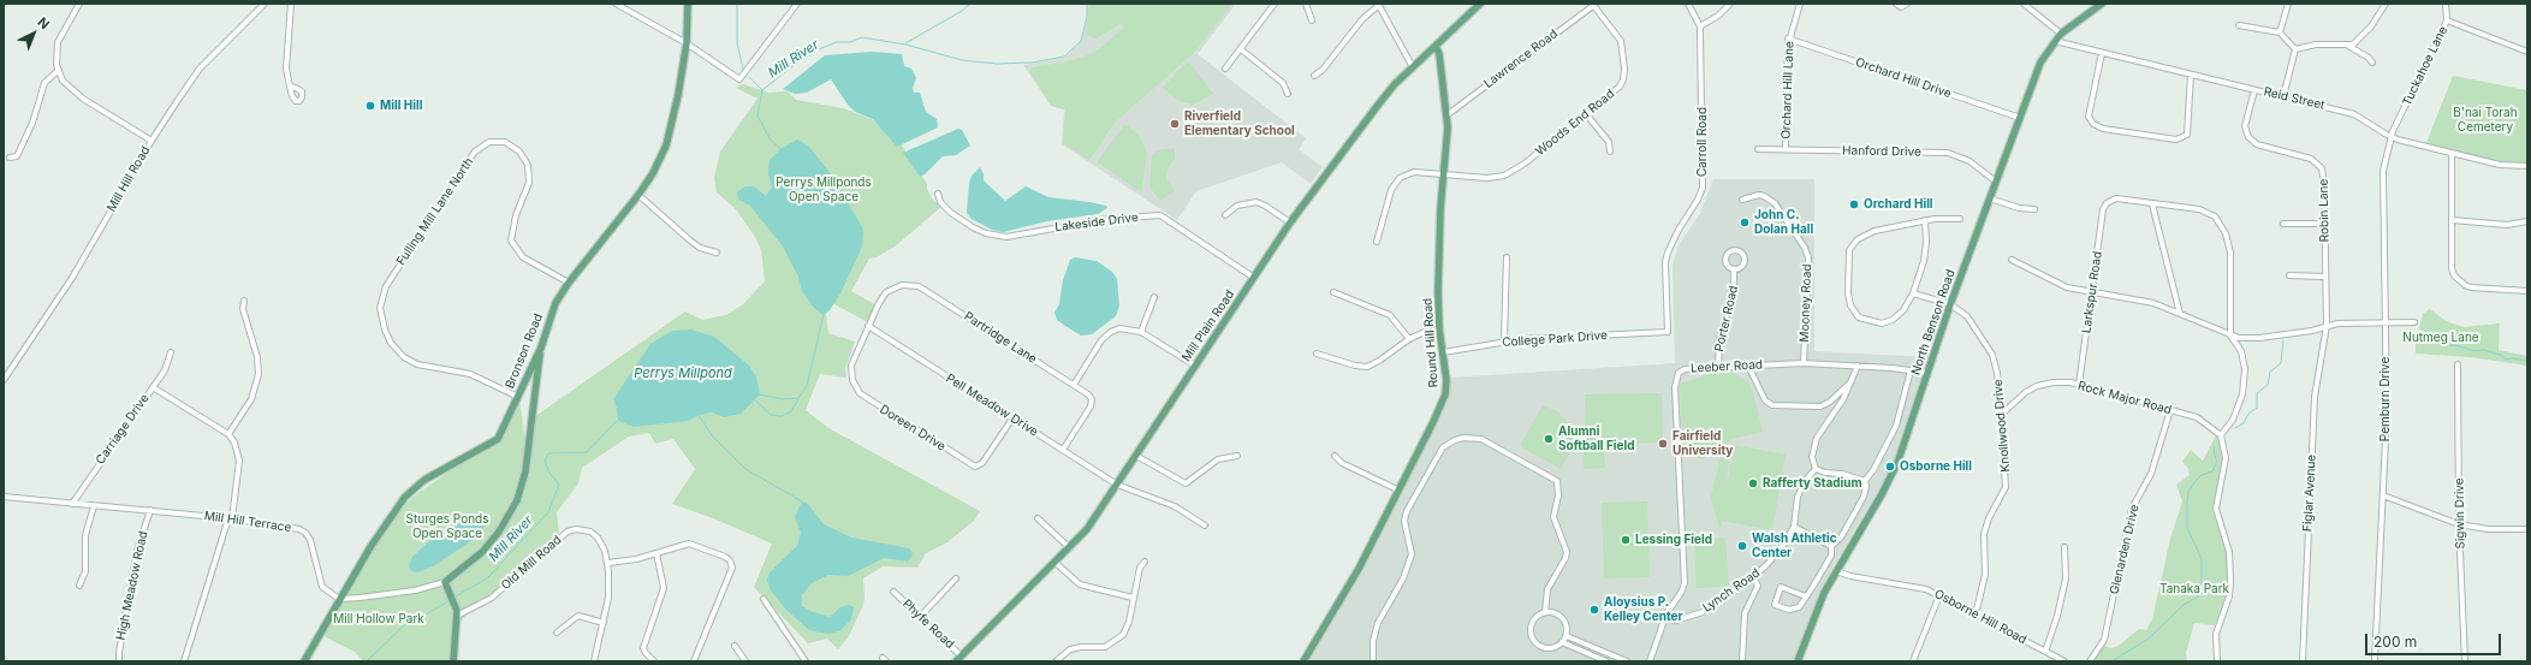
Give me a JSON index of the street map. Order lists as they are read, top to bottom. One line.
{"streets":{"main road":["North Benson Road","Mill Plain Road","Round Hill Road","Bronson Road"],"street":["Lawrence Road","Tuckahoe Lane","Orchard Hill Drive","Orchard Hill Lane","Reid Street","Woods End Road","Carroll Road","Hanford Drive","Mill Hill Road","Robin Lane","Fulling Mill Lane North","Lakeside Drive","Larkspur Road","Mooney Road","Porter Road","Partridge Lane","College Park Drive","Leeber Road","Rock Major Road","Pemburn Drive","Pell Meadow Drive","Knollwood Drive","Doreen Drive","Carriage Drive","Figlar Avenue","Sigwin Drive","Mill Hill Terrace","Glenarden Drive","Old Mill Road","High Meadow Road","Lynch Road","Osborne Hill Road","Phyfe Road"]},"crossings":[["Lawrence Road","Woods End Road"],["Lawrence Road","Round Hill Road"],["Tuckahoe Lane","Reid Street"],["Tuckahoe Lane","Pemburn Drive"],["Orchard Hill Drive","Orchard Hill Lane"],["Orchard Hill Drive","North Benson Road"],["Orchard Hill Lane","Hanford Drive"],["Reid Street","Robin Lane"],["Reid Street","North Benson Road"],["Reid Street","Pemburn Drive"],["Woods End Road","Round Hill Road"],["Carroll Road","College Park Drive"],["Hanford Drive","North Benson Road"],["Robin Lane","Figlar Avenue"],["Fulling Mill Lane North","Bronson Road"],["Lakeside Drive","Mill Plain Road"],["Larkspur Road","Rock Major Road"],["Mooney Road","Leeber Road"],["Porter Road","Leeber Road"],["North Benson Road","Leeber Road"],["North Benson Road","Knollwood Drive"],["North Benson Road","Osborne Hill Road"],["Mill Plain Road","Round Hill Road"],["Mill Plain Road","Pell Meadow Drive"],["Mill Plain Road","Phyfe Road"],["Partridge Lane","Pell Meadow Drive"],["Partridge Lane","Doreen Drive"],["College Park Drive","Round Hill Road"],["Bronson Road","Mill Hill Terrace"],["Leeber Road","Lynch Road"],["Rock Major Road","Knollwood Drive"],["Rock Major Road","Glenarden Drive"],["Pell Meadow Drive","Doreen Drive"],["Knollwood Drive","Osborne Hill Road"],["Carriage Drive","Mill Hill Terrace"],["Mill Hill Terrace","High Meadow Road"]],"water":["Mill River","Perrys Millpond"],"parks":["B'nai Torah Cemetery","Perrys Millponds Open Space","Nutmeg Lane","Sturges Ponds Open Space","Tanaka Park","Mill Hollow Park"],"places":["Mill Hill","Riverfield Elementary School","Orchard Hill","John C. Dolan Hall","Alumni Softball Field","Fairfield University","Osborne Hill","Rafferty Stadium","Lessing Field","Walsh Athletic Center","Aloysius P. Kelley Center"],"scale_bar":"200 m","north":"top right"}
